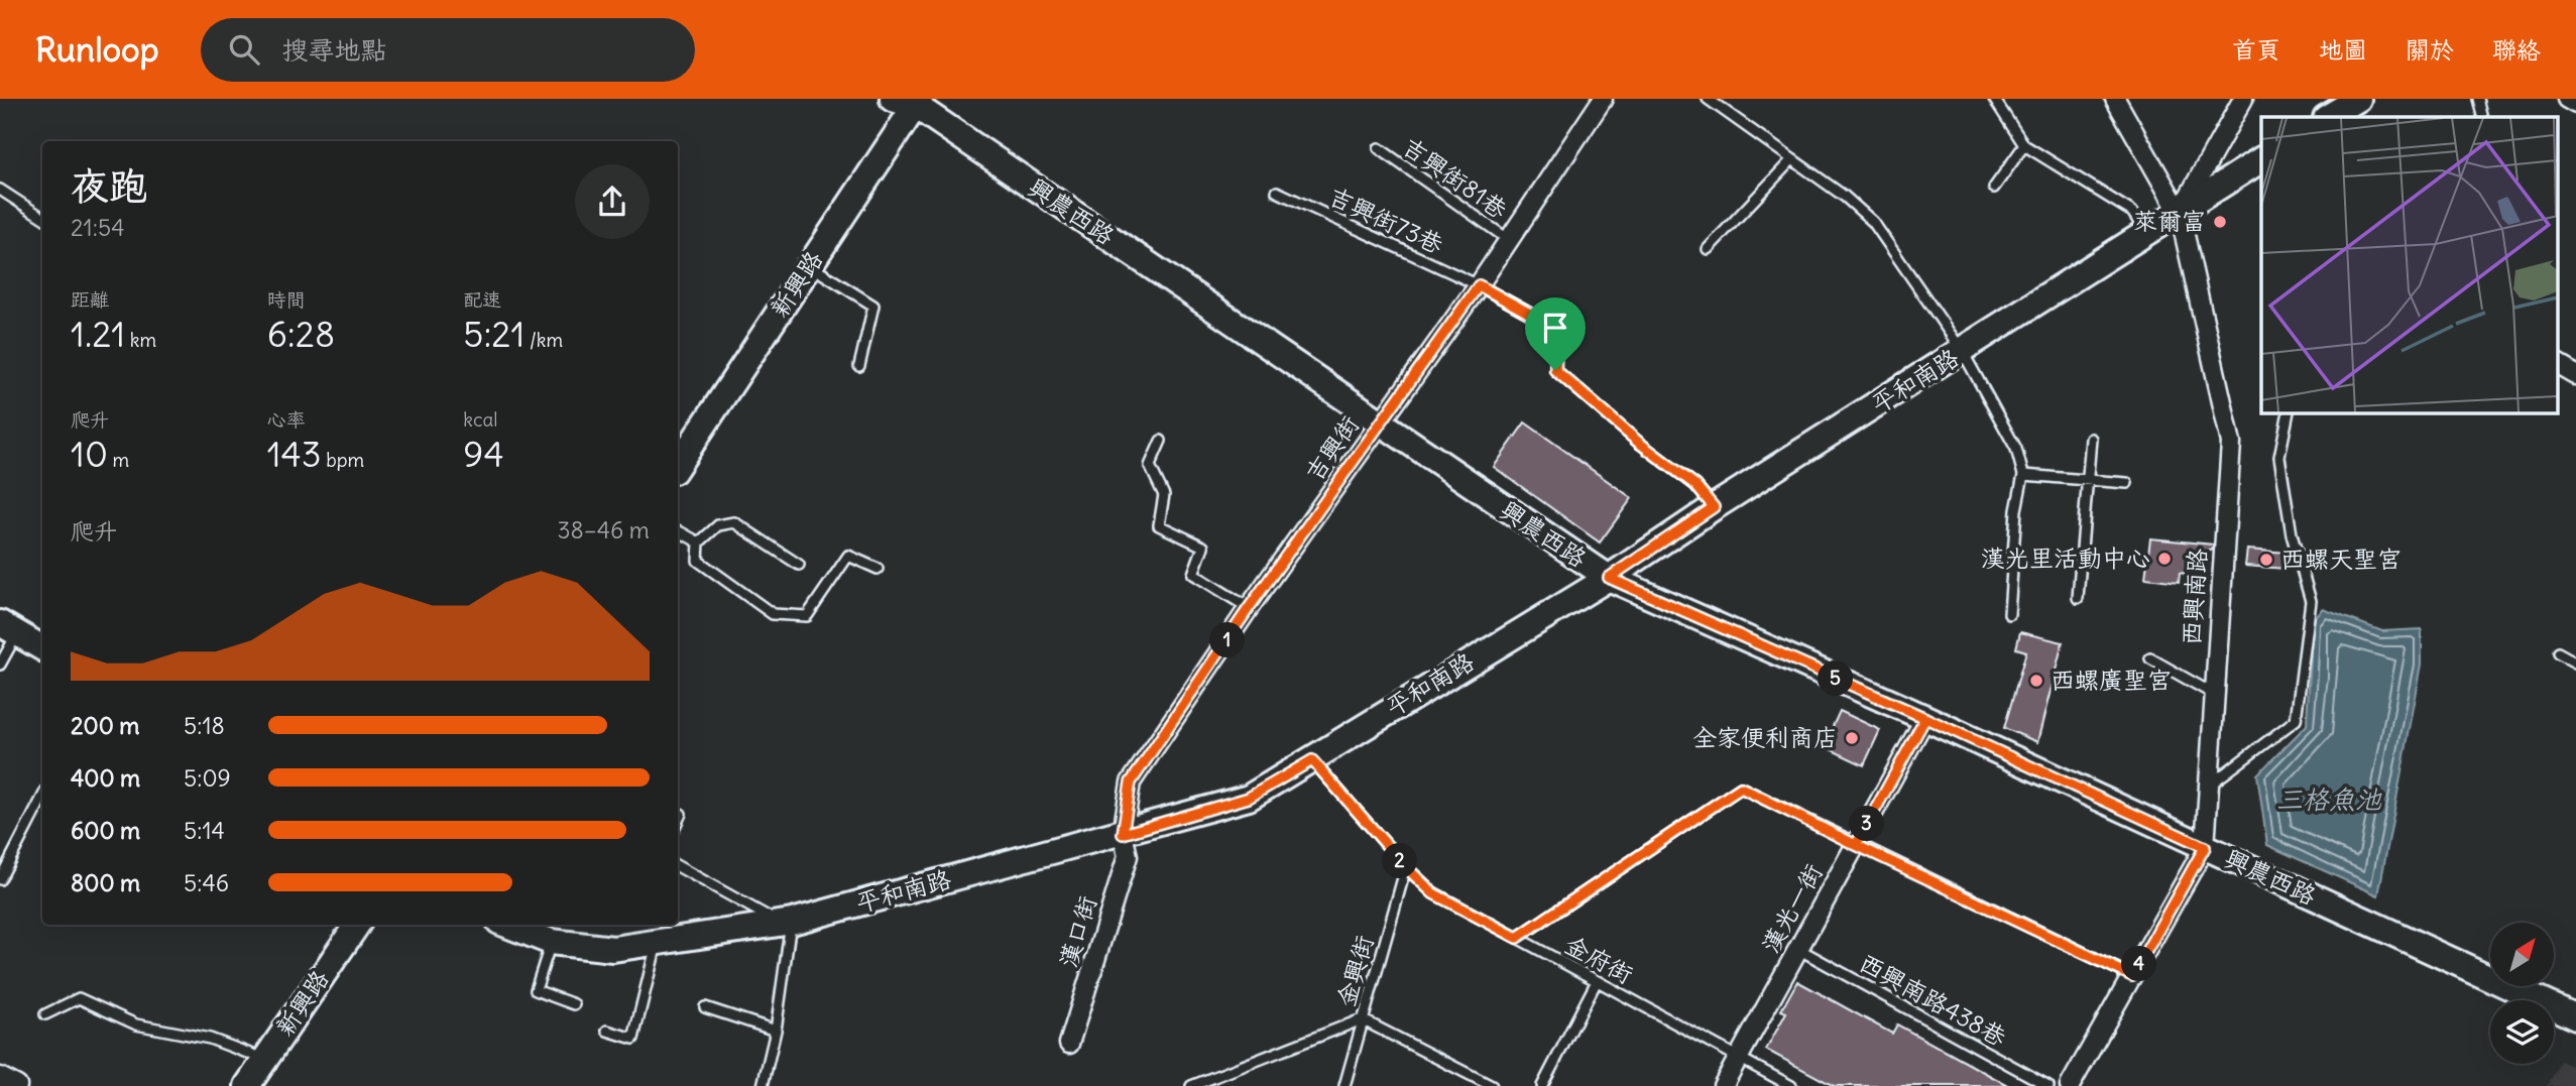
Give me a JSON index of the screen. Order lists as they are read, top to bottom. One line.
{"streets":{"main road":["興農西路","新興路","平和南路"],"street":["吉興街","西興南路","漢光一街","漢口街"],"lane":["吉興街81巷","吉興街73巷","金府街","金興街","西興南路438巷"]},"crossings":[["吉興街81巷","吉興街"],["興農西路","新興路"],["興農西路","平和南路"],["興農西路","吉興街"],["興農西路","西興南路"],["興農西路","漢光一街"],["吉興街73巷","平和南路"],["吉興街73巷","吉興街"],["平和南路","吉興街"],["平和南路","西興南路"],["平和南路","漢口街"],["平和南路","金府街"],["吉興街","漢口街"],["漢光一街","金府街"],["漢光一街","西興南路438巷"],["金府街","金興街"]],"water":["三格魚池"],"places":["萊爾富","漢光里活動中心","西螺天聖宮","西螺廣聖宮","全家便利商店"],"north":"top right","page":{"header":"Runloop","search":"搜尋地點","nav":["首頁","地圖","關於","聯絡"],"heading":["夜跑","21:54"],"stats":[["距離","1.21 km"],["時間","6:28"],["配速","5:21 /km"],["爬升","10 m"],["心率","143 bpm"],["kcal","94"]],"chart":["爬升","38–46 m"],"pins":["1","5","3","2","4"],"list":[{"name":"200 m","note":"5:18"},{"name":"400 m","note":"5:09"},{"name":"600 m","note":"5:14"},{"name":"800 m","note":"5:46"}]}}
